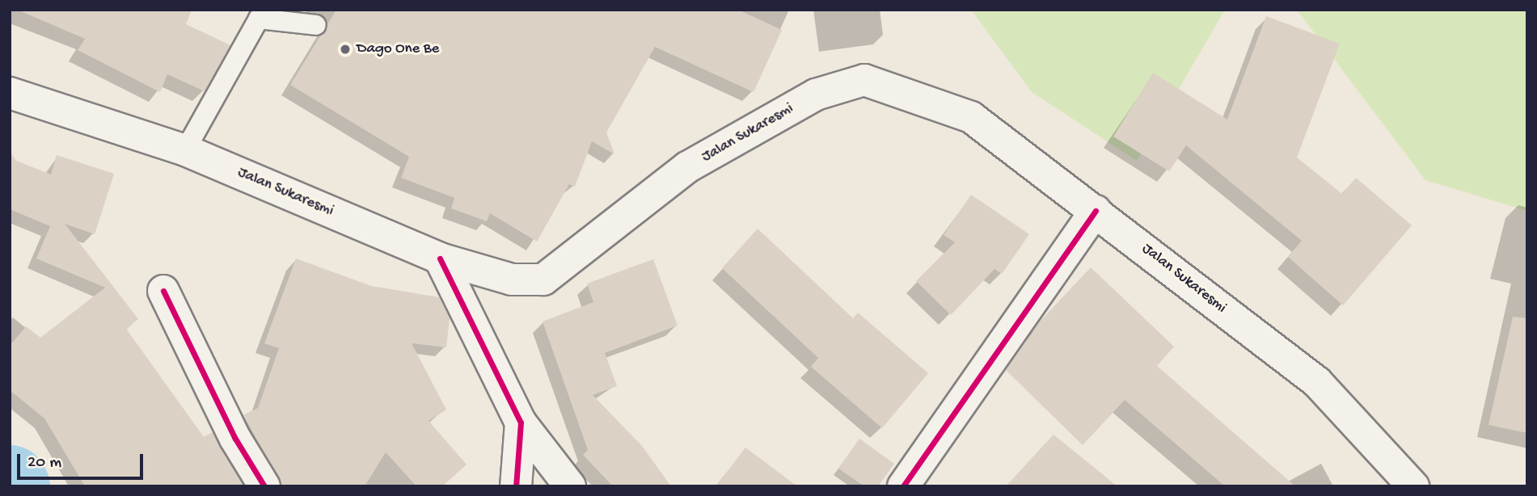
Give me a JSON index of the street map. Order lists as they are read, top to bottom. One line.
{"streets":{"main road":["Jalan Sukaresmi"]},"places":["Dago One Be"],"scale_bar":"20 m"}
